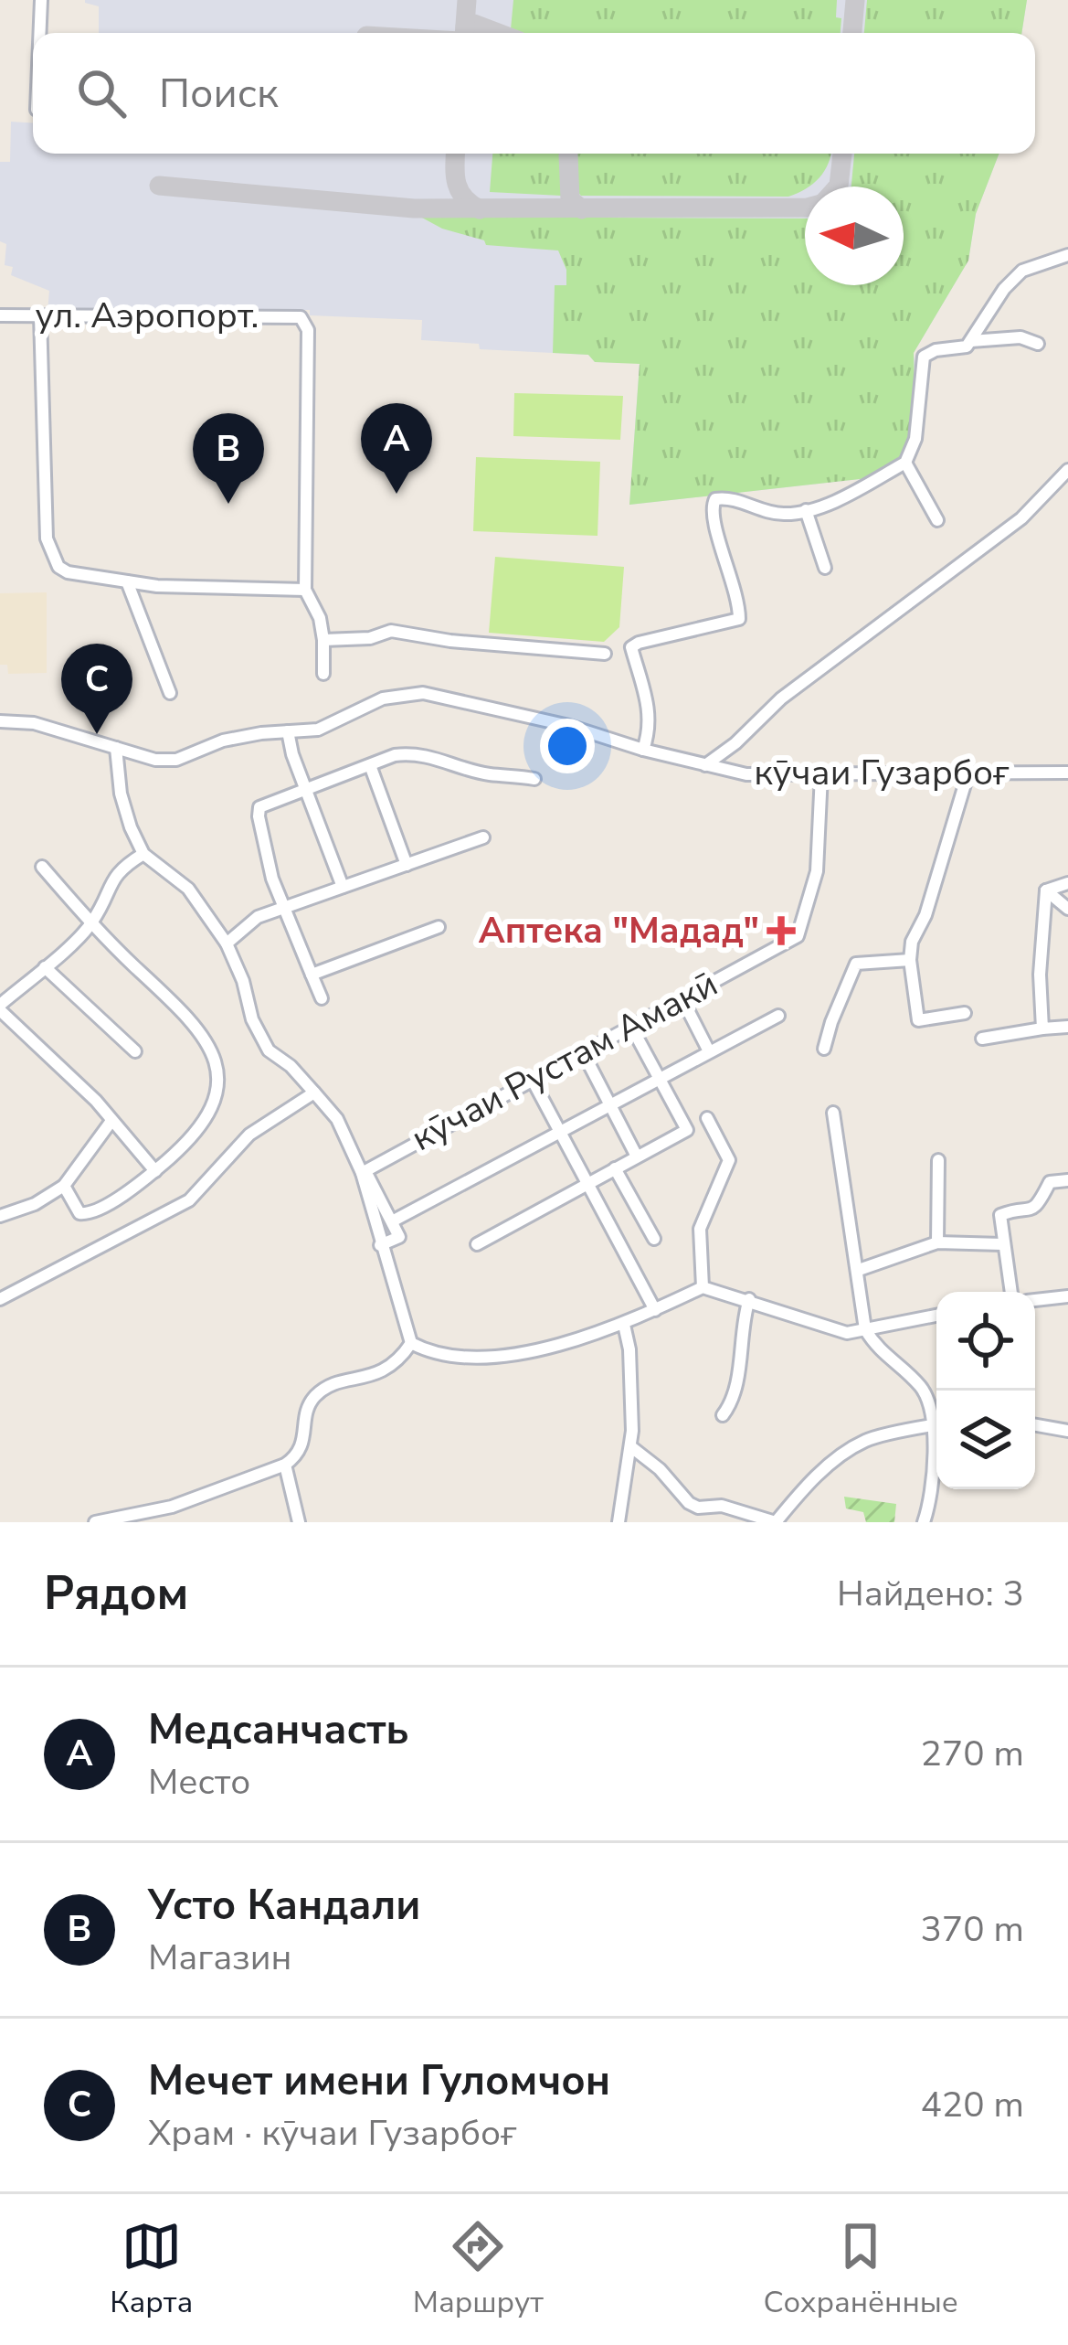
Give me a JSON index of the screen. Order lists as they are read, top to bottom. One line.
{"streets":{"street":["ул. Аэропорт.","кӯчаи Гузарбоғ","кӯчаи Рустам Амакӣ"]},"crossings":[["кӯчаи Гузарбоғ","кӯчаи Рустам Амакӣ"]],"places":{"health":["Аптека \"Мадад\""]},"north":"left","page":{"search":"Поиск","pins":["A","B","C"],"heading":["Рядом","Найдено: 3"],"list":[{"mark":"A","name":"Медсанчасть","note":"Место","value":"270 m"},{"mark":"B","name":"Усто Кандали","note":"Магазин","value":"370 m"},{"mark":"C","name":"Мечет имени Гуломчон","note":"Храм · кӯчаи Гузарбоғ","value":"420 m"}],"nav":["Карта","Маршрут","Сохранённые"]}}
